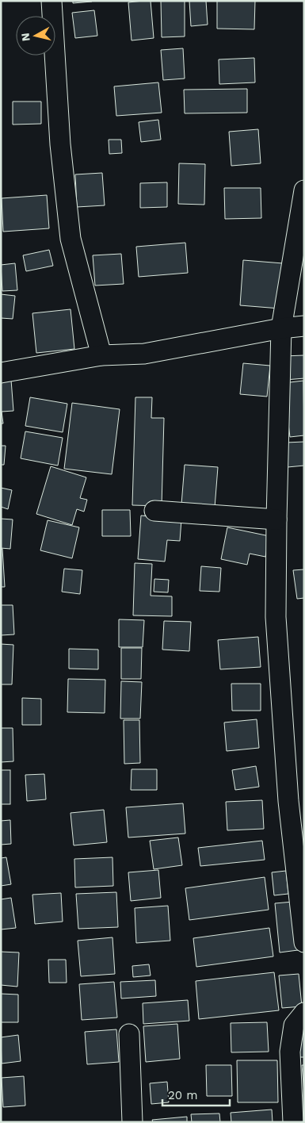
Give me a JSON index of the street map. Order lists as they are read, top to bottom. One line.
{"scale_bar":"20 m","north":"left"}
